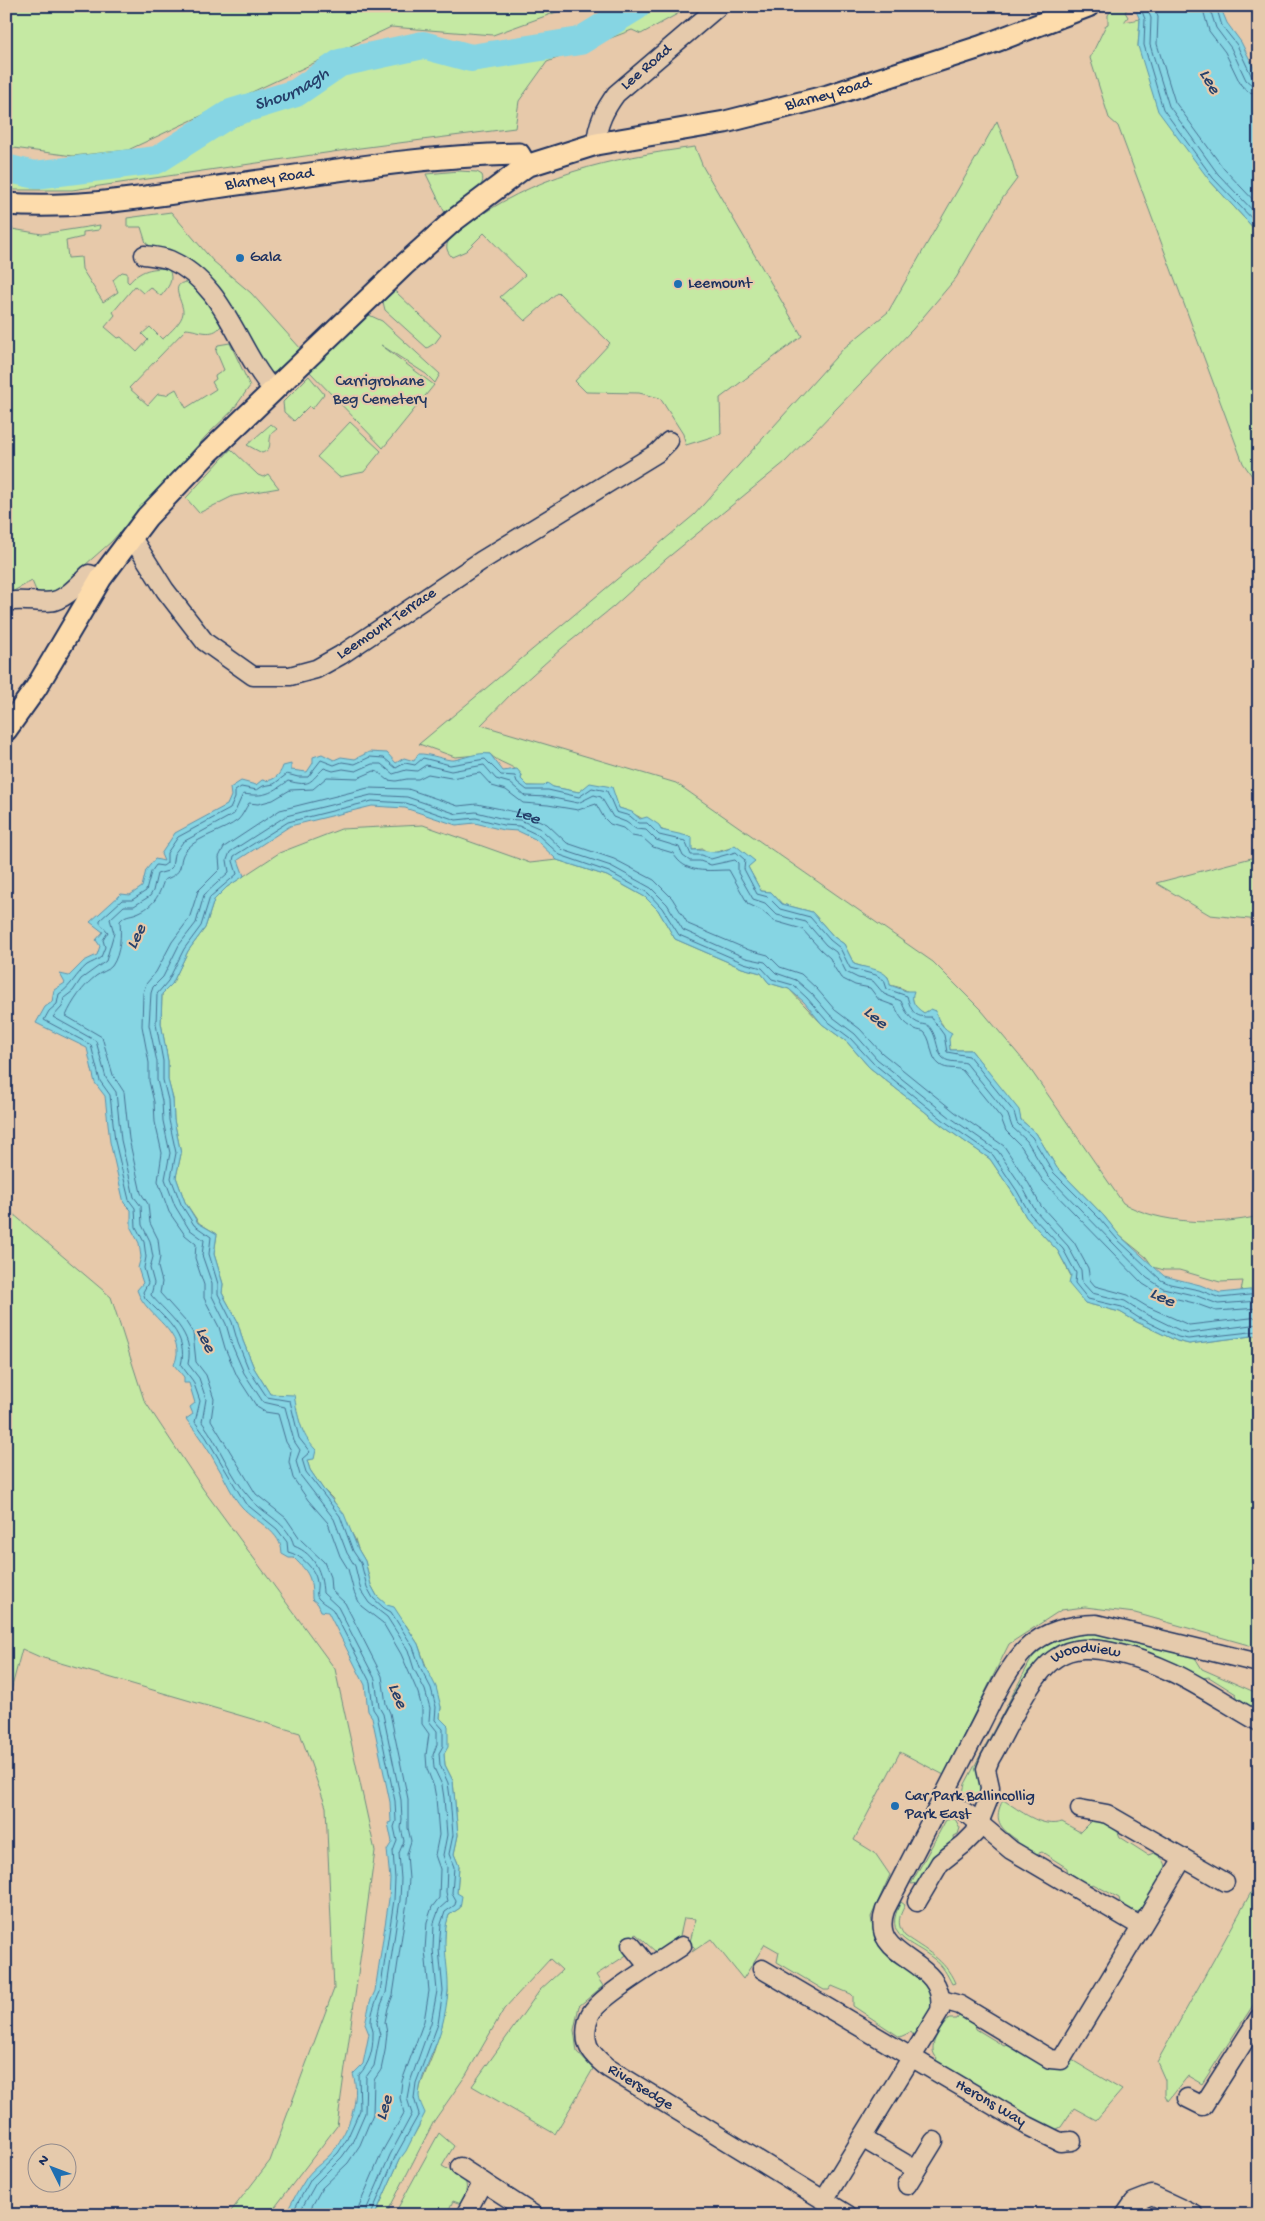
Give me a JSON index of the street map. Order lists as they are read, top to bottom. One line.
{"streets":{"main road":["Blarney Road"],"street":["Lee Road","Leemount Terrace","Woodview","Riversedge","Herons Way"]},"crossings":[["Lee Road","Blarney Road"],["Blarney Road","Leemount Terrace"]],"water":["Lee","Shournagh"],"parks":["Carrigrohane Beg Cemetery"],"places":["Gala","Leemount","Car Park Ballincollig Park East"],"north":"top left"}
